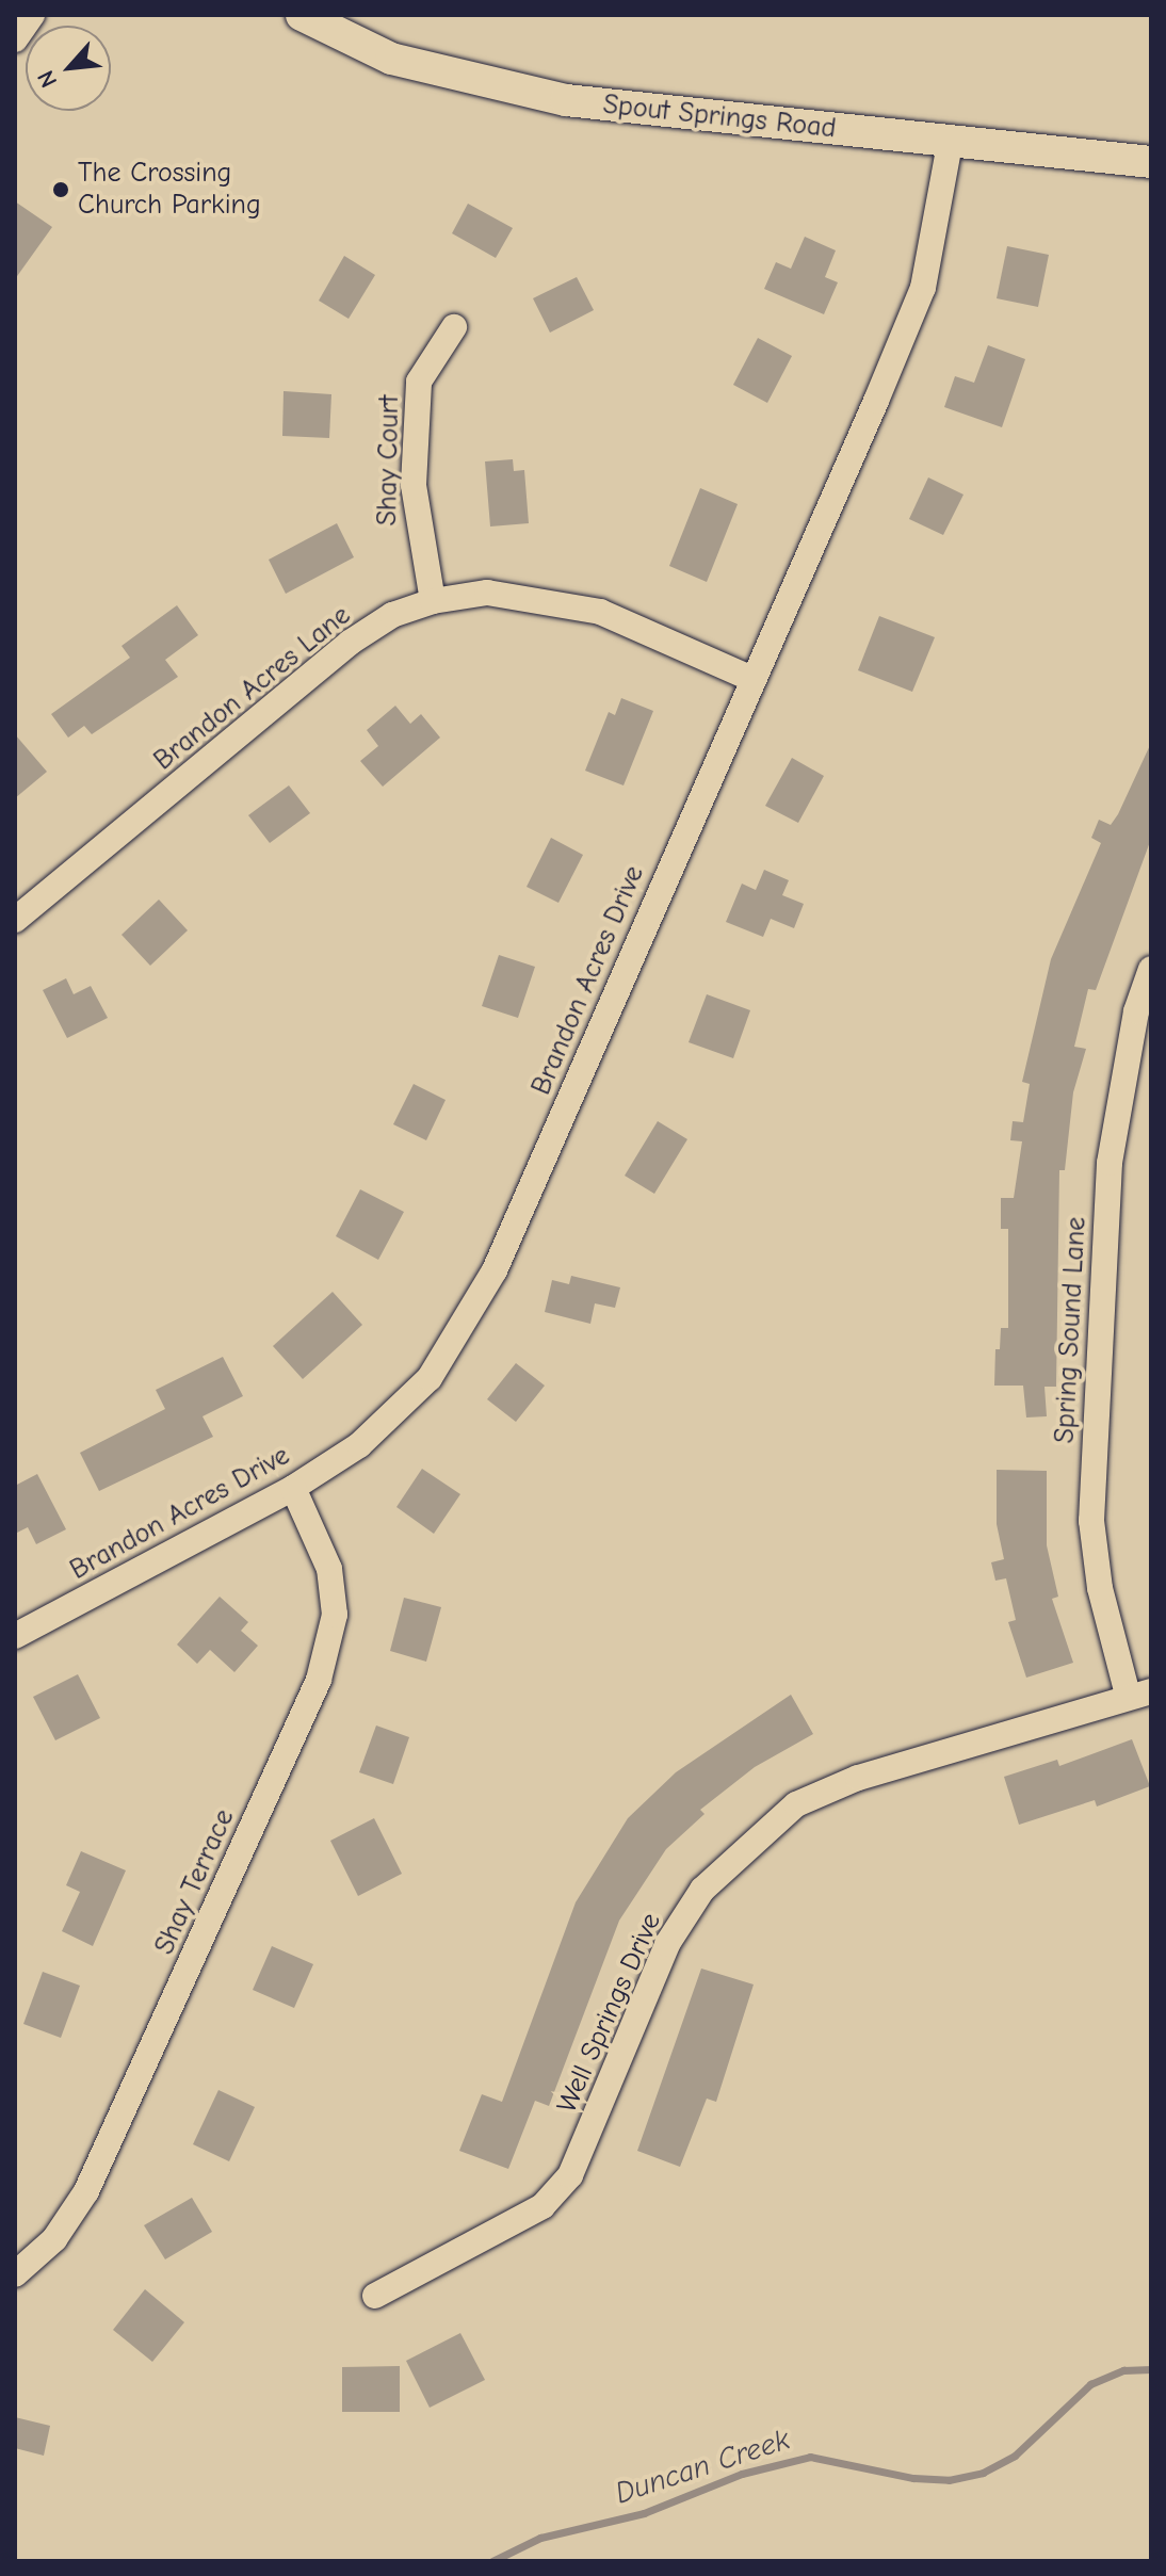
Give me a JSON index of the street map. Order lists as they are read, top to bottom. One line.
{"streets":{"street":["Spout Springs Road","Shay Court","Brandon Acres Lane","Brandon Acres Drive","Spring Sound Lane","Shay Terrace","Well Springs Drive"]},"crossings":[["Spout Springs Road","Brandon Acres Drive"],["Shay Court","Brandon Acres Lane"],["Brandon Acres Lane","Brandon Acres Drive"],["Brandon Acres Drive","Shay Terrace"],["Spring Sound Lane","Well Springs Drive"]],"water":["Duncan Creek"],"places":["The Crossing Church Parking"],"north":"bottom left"}
